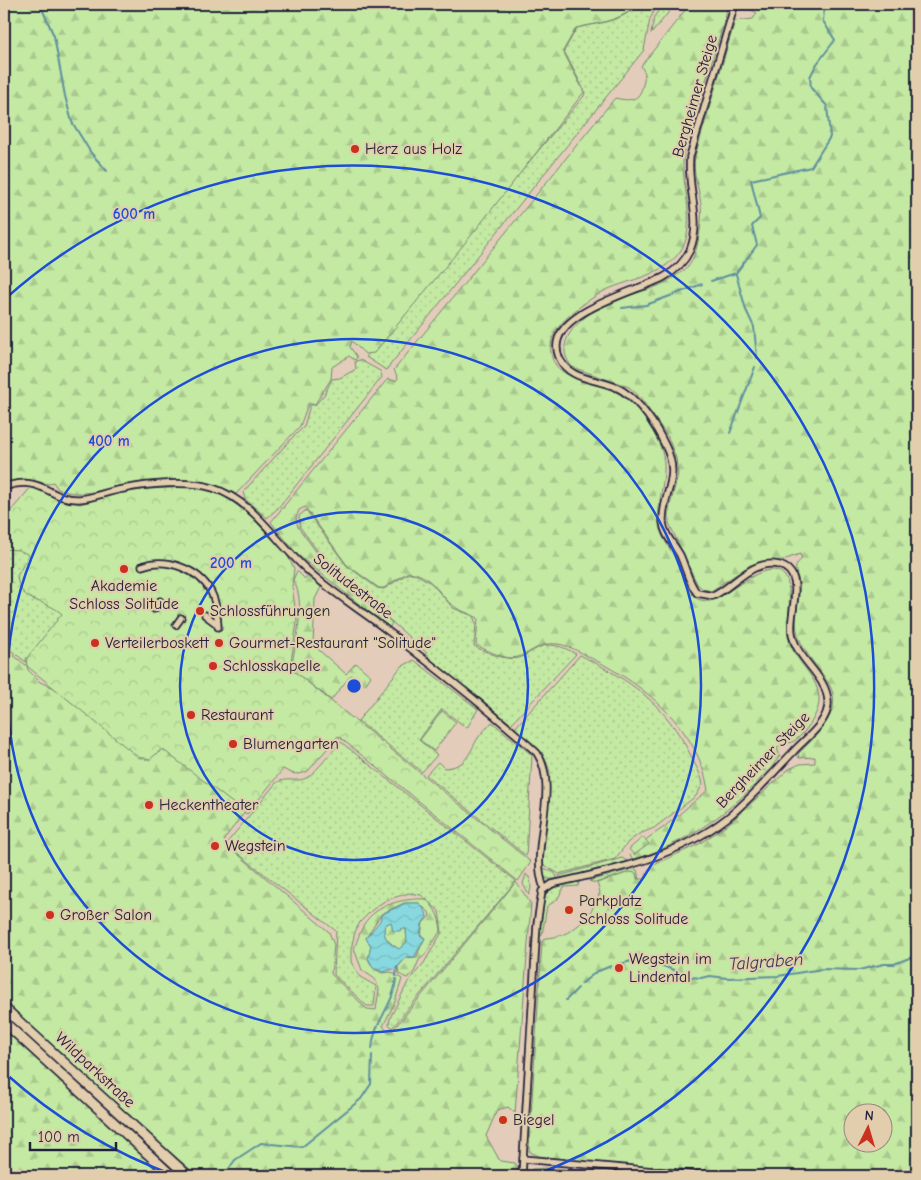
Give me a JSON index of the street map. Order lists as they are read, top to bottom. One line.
{"streets":{"highway":["Wildparkstraße"],"street":["Bergheimer Steige","Solitudestraße"]},"crossings":[["Bergheimer Steige","Solitudestraße"]],"water":["Talgraben"],"places":["Herz aus Holz","Akademie Schloss Solitude","Schlossführungen","Verteilerboskett","Gourmet-Restaurant \"Solitude\"","Schlosskapelle","Restaurant","Blumengarten","Heckentheater","Wegstein","Parkplatz Schloss Solitude","Großer Salon","Wegstein im Lindental","Biegel"],"scale_bar":"100 m","north":"top","rings":["600 m","400 m","200 m"]}
